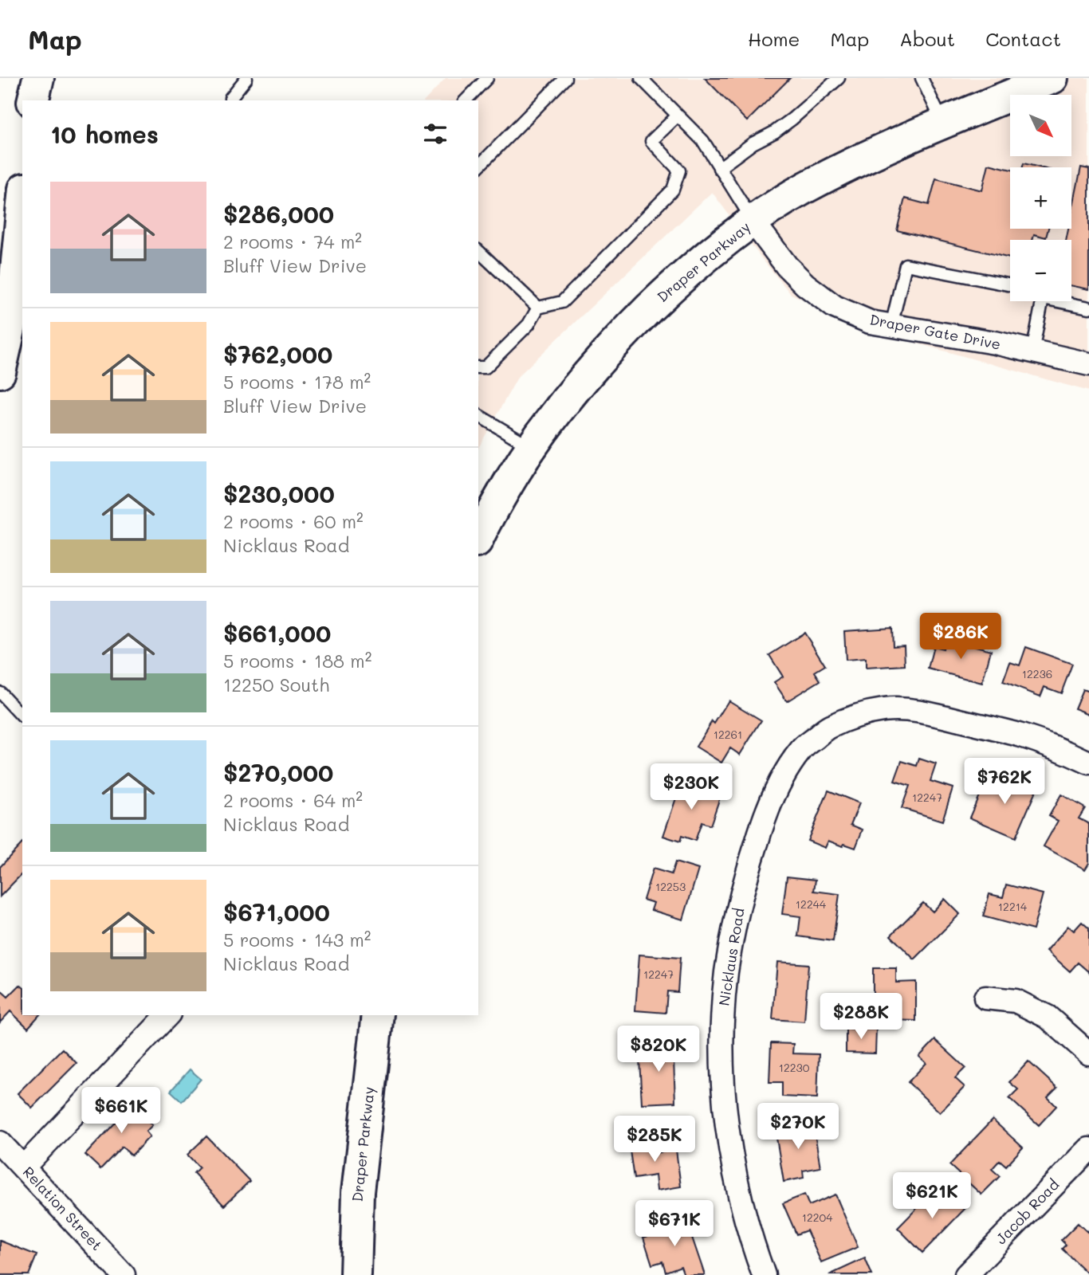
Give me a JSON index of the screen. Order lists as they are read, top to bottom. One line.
{"streets":{"main road":["Draper Parkway"],"street":["Draper Gate Drive","Nicklaus Road","Relation Street","Jacob Road"]},"crossings":[["Draper Parkway","Draper Gate Drive"]],"house_numbers":["12236","12261","12247","12253","12244","12214","12247","12230","12204"],"north":"bottom right","page":{"header":"Map","nav":["Home","Map","About","Contact"],"map_buttons":["+","−"],"heading":"10 homes","list":[{"name":"$286,000","note":"2 rooms · 74 m² · Bluff View Drive"},{"name":"$762,000","note":"5 rooms · 178 m² · Bluff View Drive"},{"name":"$230,000","note":"2 rooms · 60 m² · Nicklaus Road"},{"name":"$661,000","note":"5 rooms · 188 m² · 12250 South"},{"name":"$270,000","note":"2 rooms · 64 m² · Nicklaus Road"},{"name":"$671,000","note":"5 rooms · 143 m² · Nicklaus Road"}],"price":["$286K","$762K","$230K","$288K","$820K","$661K","$270K","$285K","$621K","$671K"]}}
